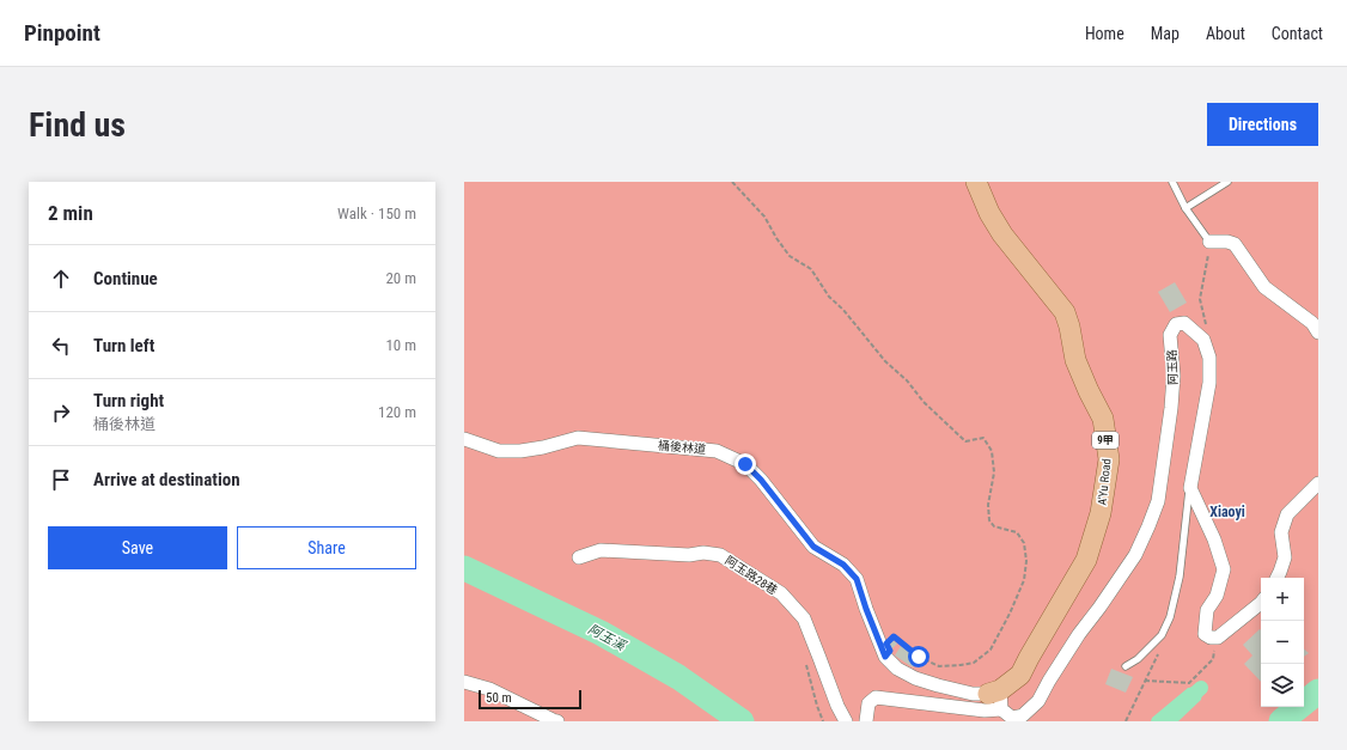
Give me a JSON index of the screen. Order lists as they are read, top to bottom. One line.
{"streets":{"main road":["9甲","A'Yu Road"],"street":["阿玉路","桶後林道","阿玉路28巷"]},"crossings":[["阿玉路","桶後林道"],["阿玉路","A'Yu Road"],["桶後林道","A'Yu Road"]],"districts":["Xiaoyi"],"water":["阿玉溪"],"scale_bar":"50 m","page":{"header":"Pinpoint","nav":["Home","Map","About","Contact"],"buttons":["Directions",["Save","Share"]],"title":"Find us","heading":["2 min","Walk · 150 m"],"list":[["Continue","20 m"],["Turn left","10 m"],["Turn right","桶後林道","120 m"],"Arrive at destination"],"map_buttons":["+","−"],"scale":"50 m"}}
